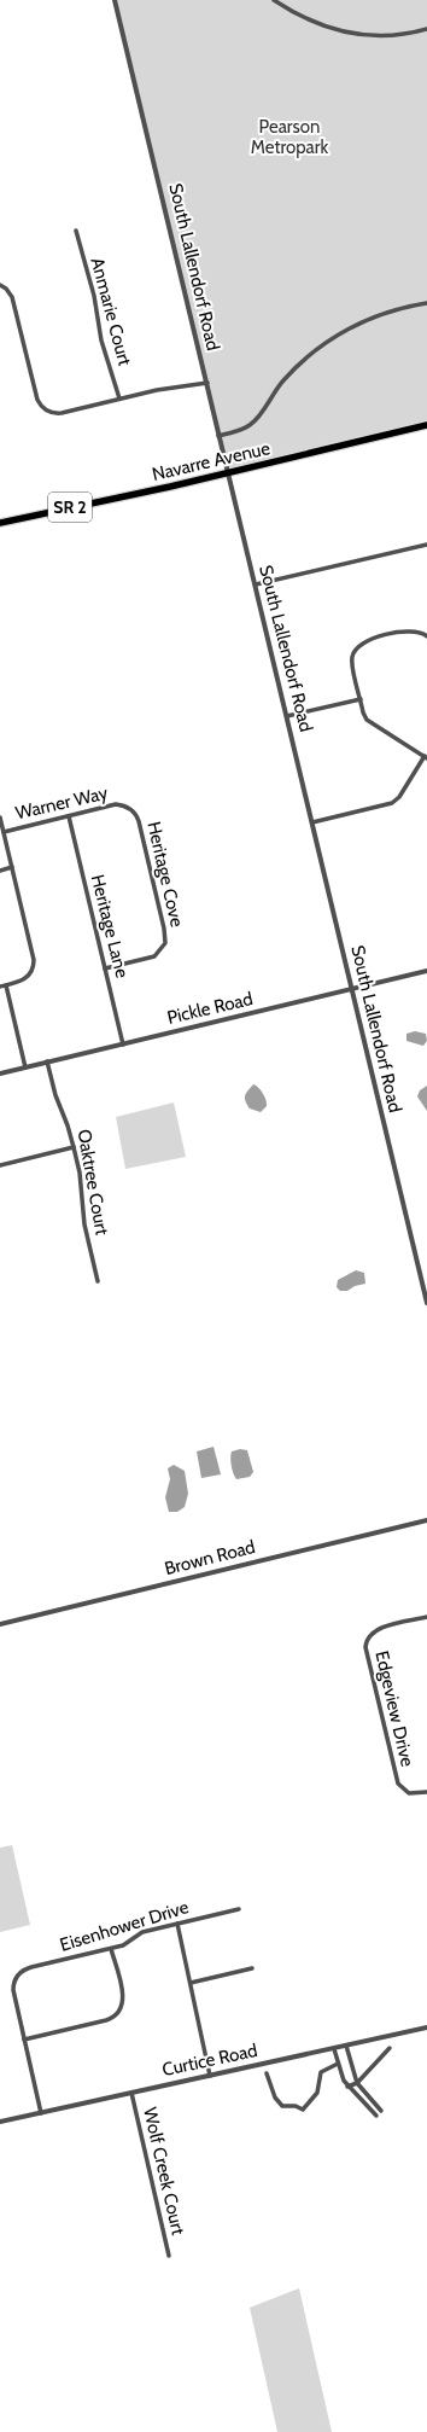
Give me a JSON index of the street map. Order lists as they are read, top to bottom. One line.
{"streets":{"highway":["Navarre Avenue","SR 2"],"street":["South Lallendorf Road","Anmarie Court","Warner Way","Heritage Cove","Heritage Lane","Pickle Road","Oaktree Court","Brown Road","Edgeview Drive","Eisenhower Drive","Curtice Road","Wolf Creek Court"]},"crossings":[["South Lallendorf Road","Navarre Avenue"],["South Lallendorf Road","Pickle Road"],["Warner Way","Heritage Cove"],["Warner Way","Heritage Lane"],["Heritage Cove","Heritage Lane"],["Heritage Lane","Pickle Road"],["Pickle Road","Oaktree Court"],["Eisenhower Drive","Curtice Road"],["Curtice Road","Wolf Creek Court"]],"parks":["Pearson Metropark"]}
